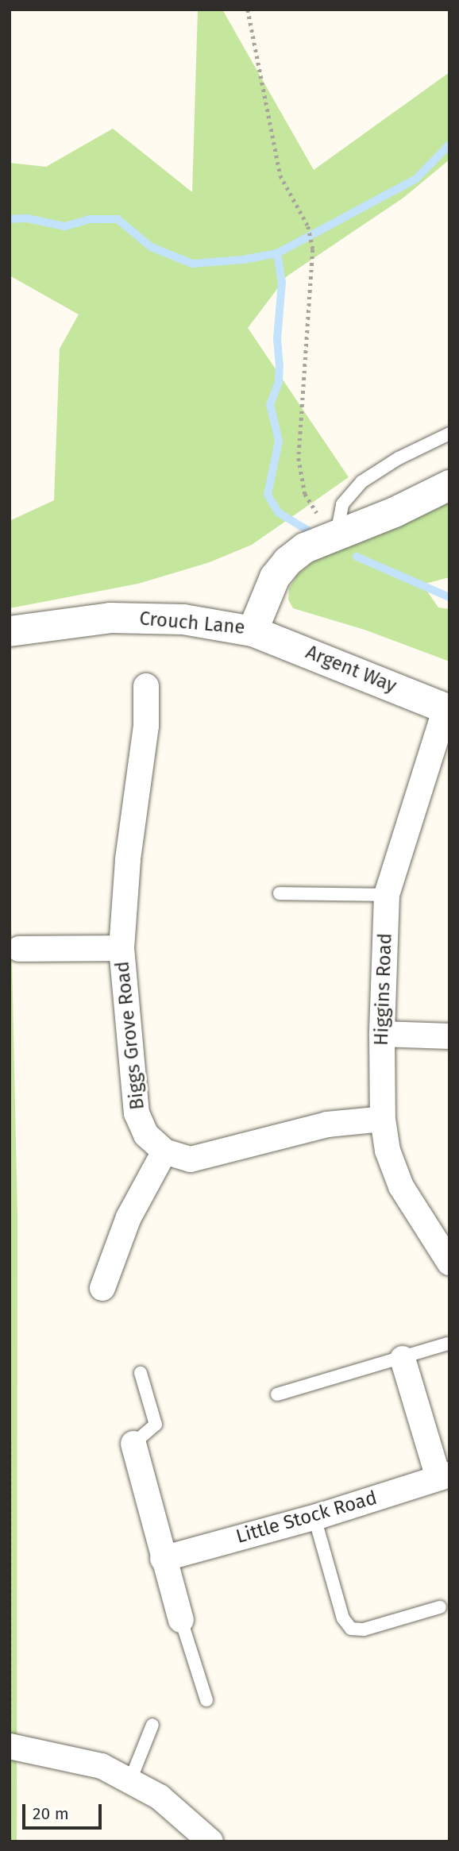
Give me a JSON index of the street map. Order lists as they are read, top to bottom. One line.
{"streets":{"street":["Crouch Lane","Argent Way","Higgins Road","Biggs Grove Road","Little Stock Road"]},"crossings":[["Crouch Lane","Argent Way"],["Argent Way","Higgins Road"],["Higgins Road","Biggs Grove Road"]],"scale_bar":"20 m"}
